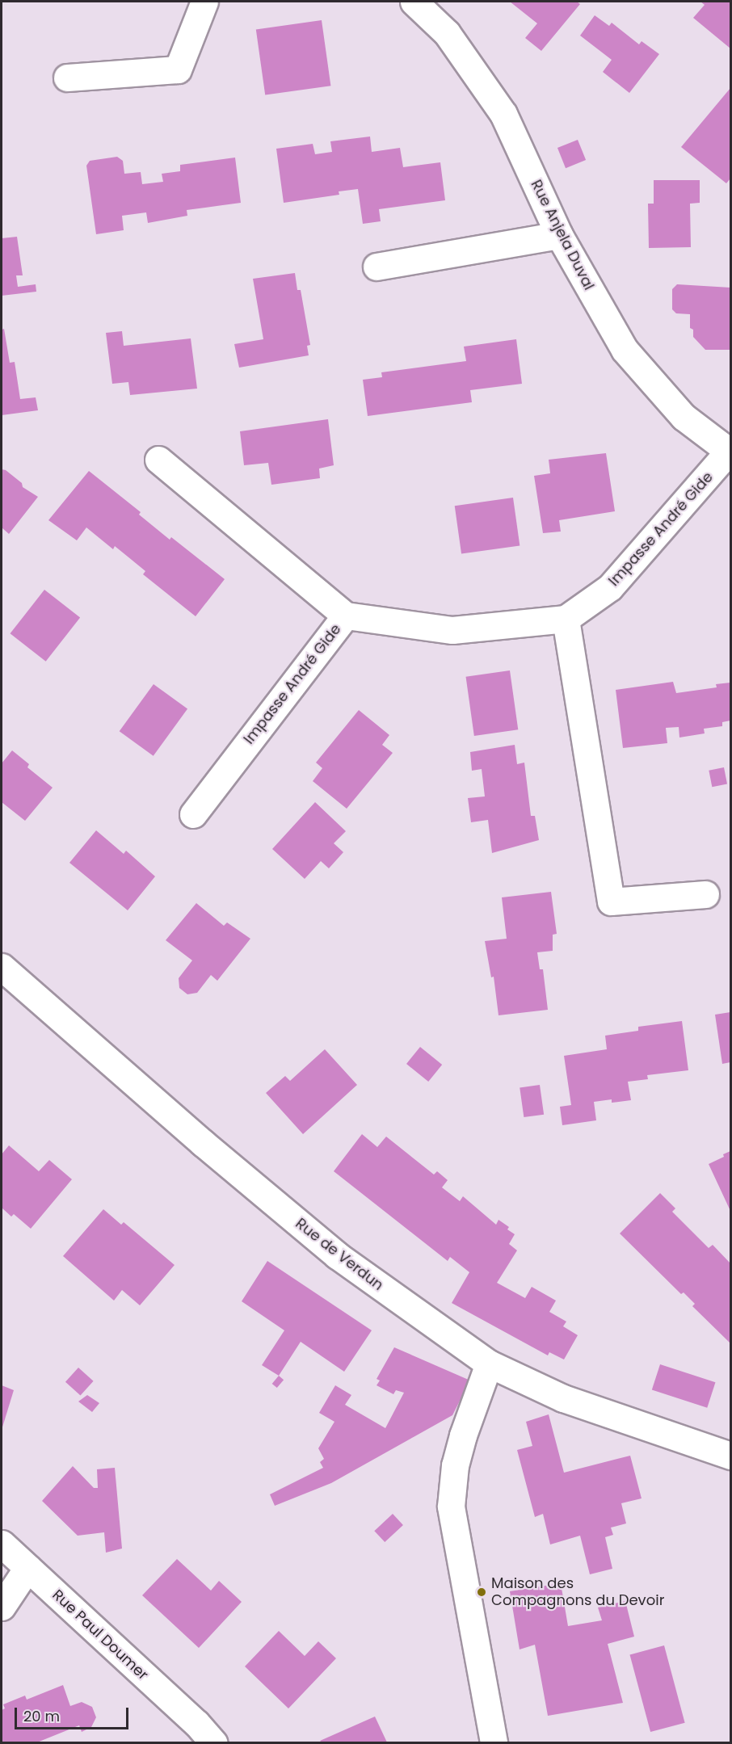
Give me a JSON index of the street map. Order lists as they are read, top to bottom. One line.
{"streets":{"street":["Rue Anjela Duval","Impasse André Gide","Rue de Verdun","Rue Paul Doumer"]},"crossings":[["Rue Anjela Duval","Impasse André Gide"]],"places":["Maison des Compagnons du Devoir"],"scale_bar":"20 m"}
